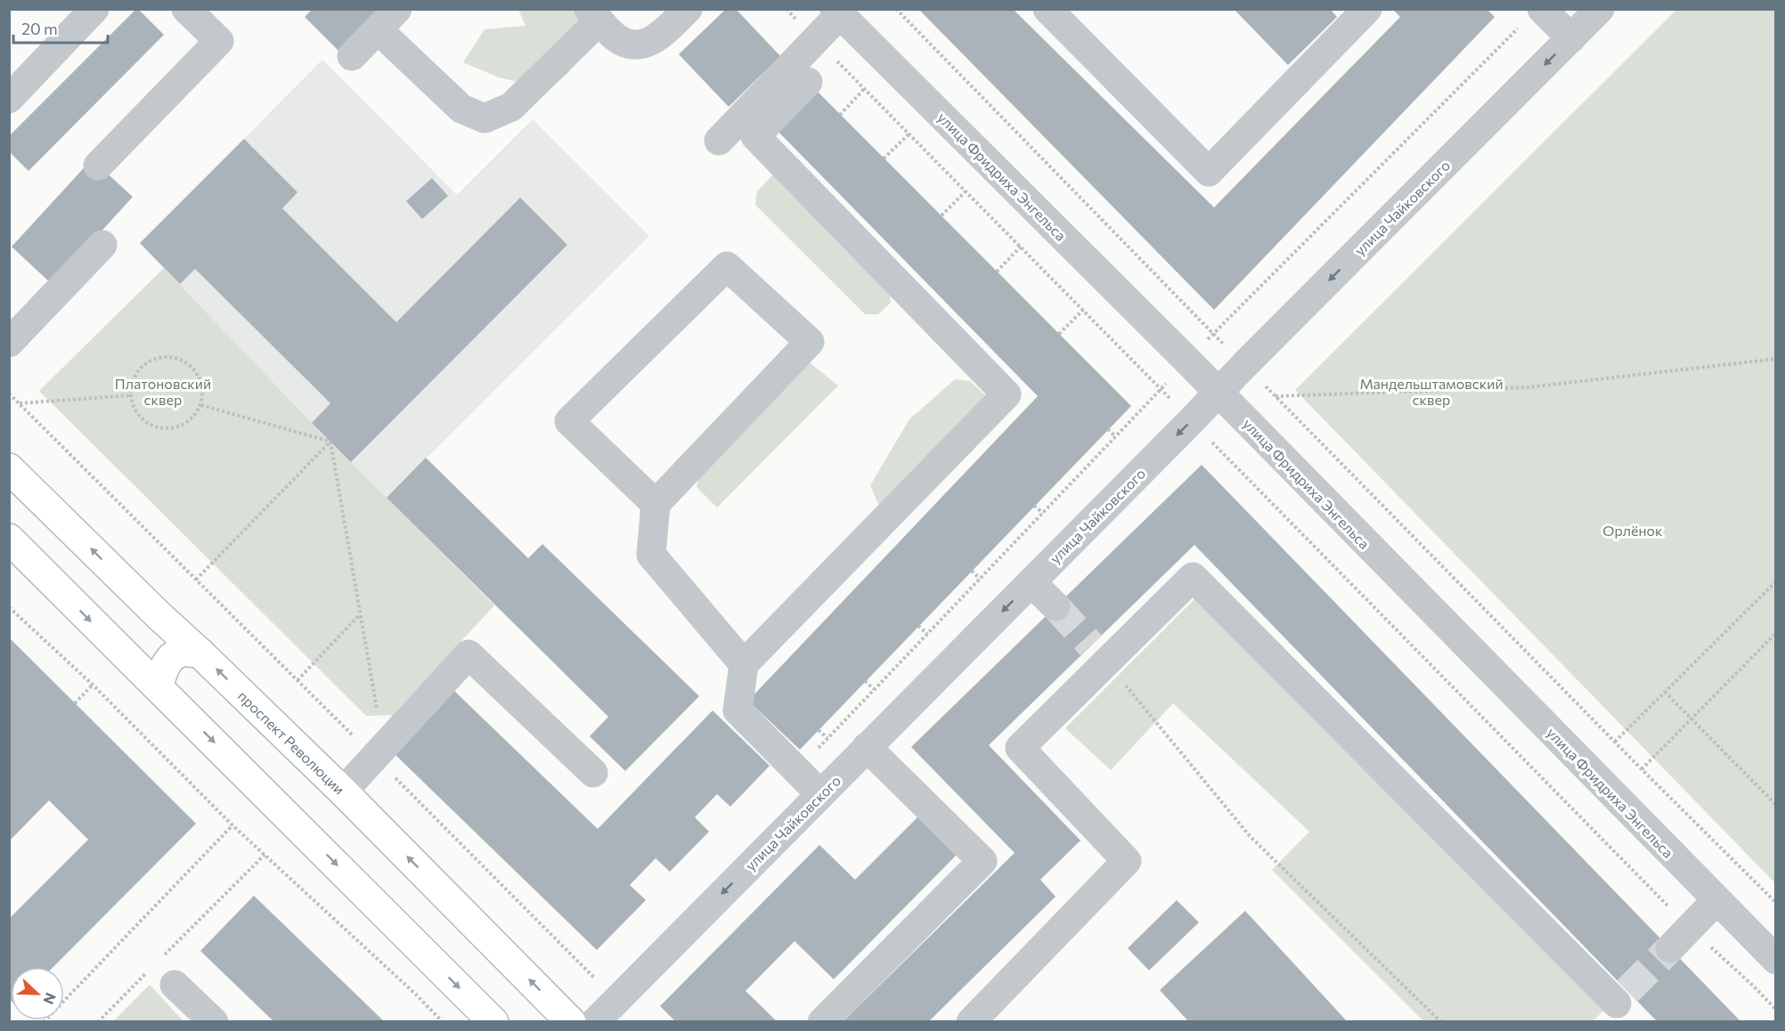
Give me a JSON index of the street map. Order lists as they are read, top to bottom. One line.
{"streets":{"main road":["проспект Революции"],"street":["улица Фридриха Энгельса","улица Чайковского"]},"crossings":[["улица Фридриха Энгельса","улица Чайковского"]],"one_way":["улица Чайковского"],"parks":["Платоновский сквер","Мандельштамовский сквер","Орлёнок"],"scale_bar":"20 m","north":"right"}
